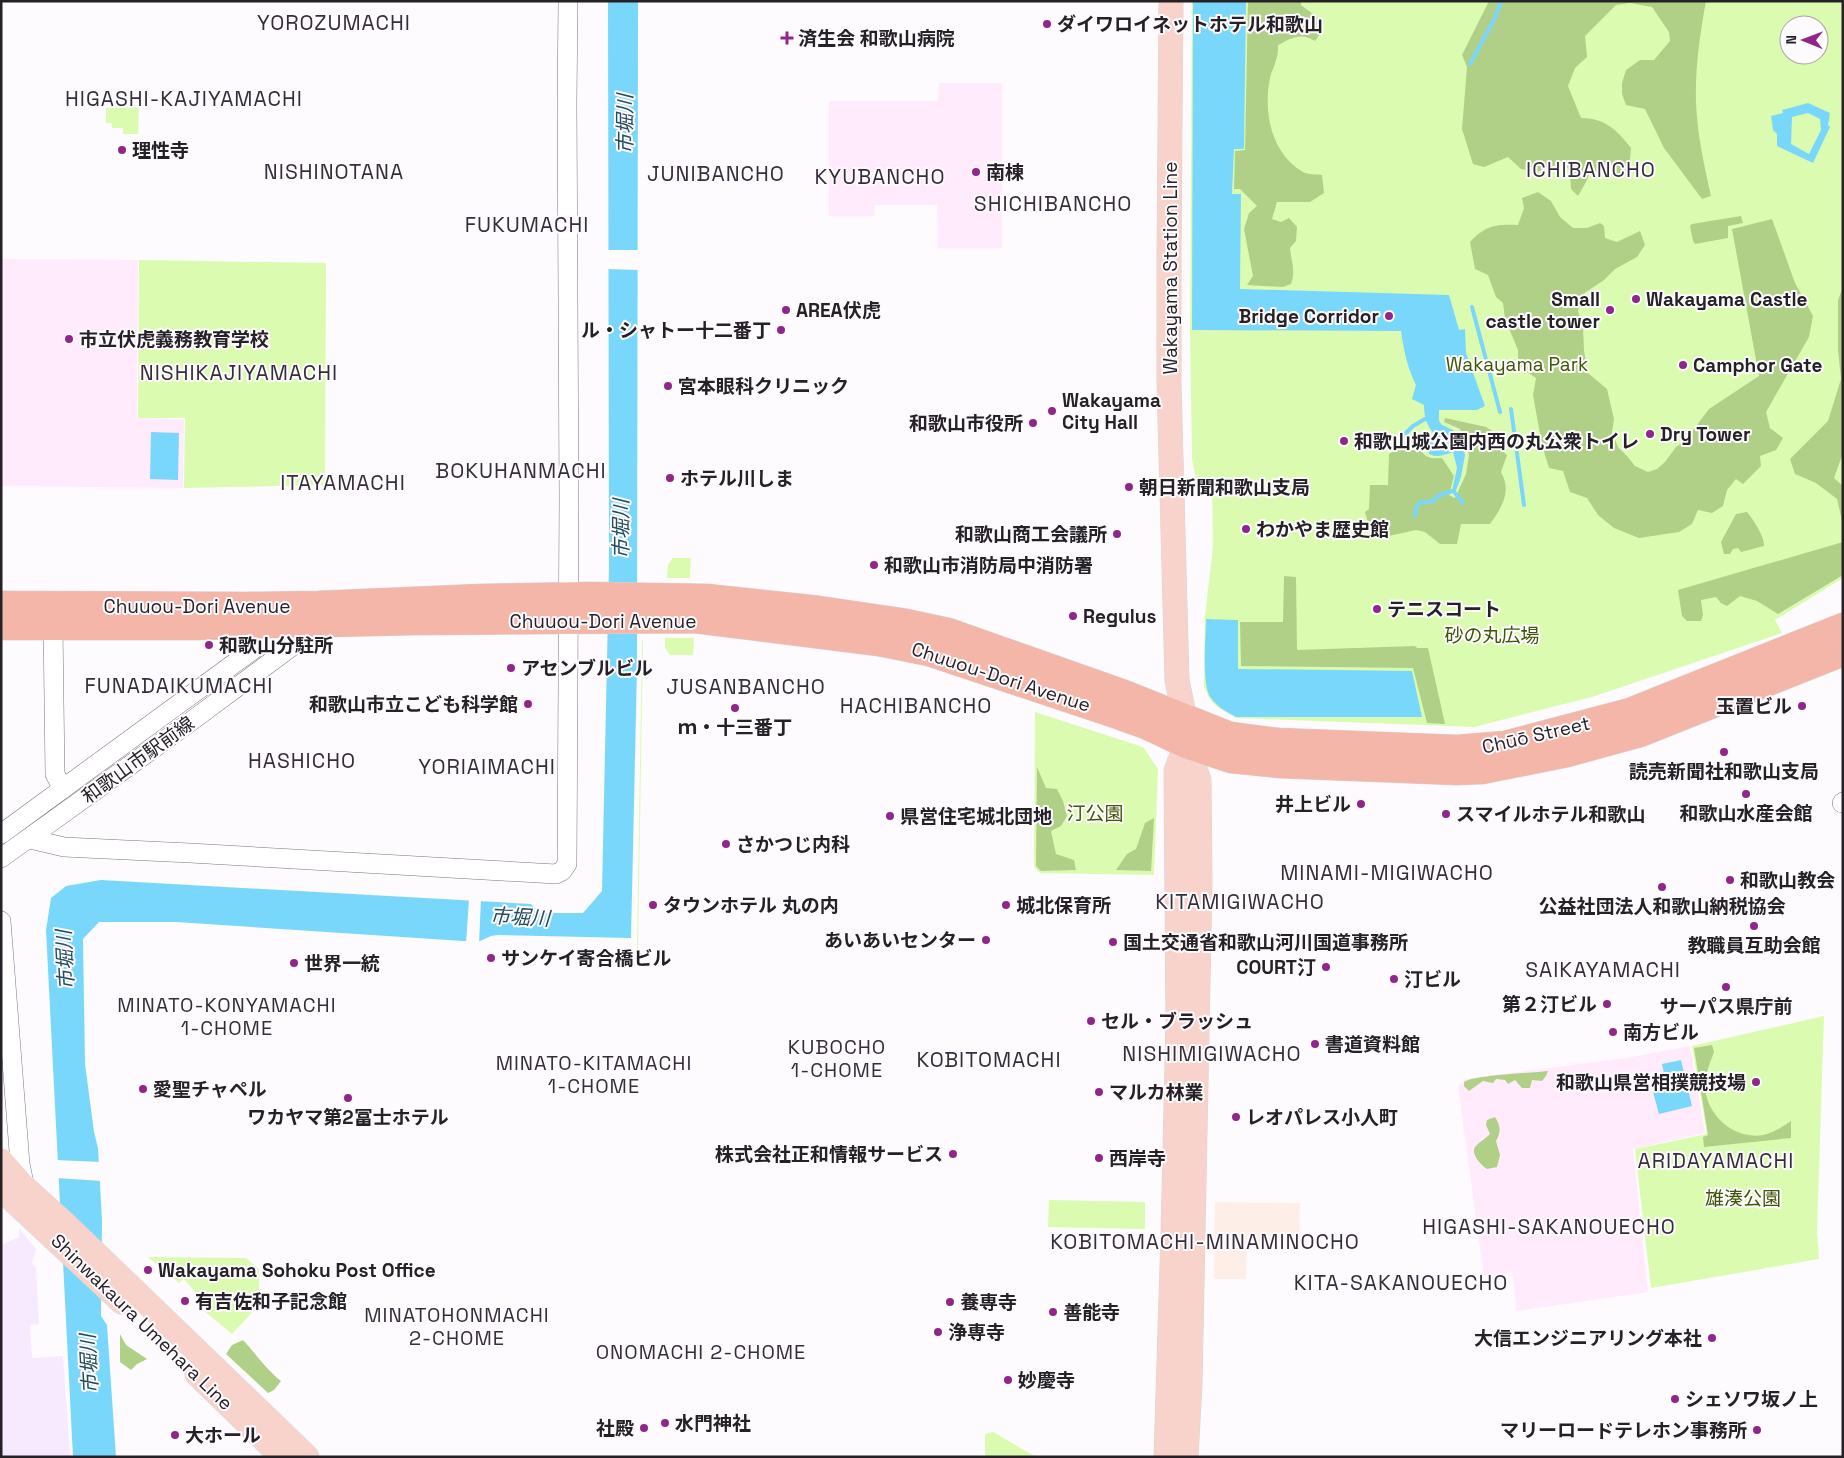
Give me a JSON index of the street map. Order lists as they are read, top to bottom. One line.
{"streets":{"highway":["Chuuou-Dori Avenue","Chūō Street"],"main road":["Wakayama Station Line","Shinwakaura Umehara Line"],"street":["和歌山市駅前線"]},"crossings":[["Wakayama Station Line","Chuuou-Dori Avenue"],["Wakayama Station Line","Chūō Street"],["Chuuou-Dori Avenue","Chūō Street"],["Chuuou-Dori Avenue","和歌山市駅前線"]],"districts":["YOROZUMACHI","HIGASHI-KAJIYAMACHI","ICHIBANCHO","NISHINOTANA","JUNIBANCHO","KYUBANCHO","SHICHIBANCHO","FUKUMACHI","NISHIKAJIYAMACHI","BOKUHANMACHI","ITAYAMACHI","FUNADAIKUMACHI","JUSANBANCHO","HACHIBANCHO","HASHICHO","YORIAIMACHI","MINAMI-MIGIWACHO","KITAMIGIWACHO","SAIKAYAMACHI","MINATO-KONYAMACHI 1-CHOME","KUBOCHO 1-CHOME","NISHIMIGIWACHO","KOBITOMACHI","MINATO-KITAMACHI 1-CHOME","ARIDAYAMACHI","HIGASHI-SAKANOUECHO","KOBITOMACHI-MINAMINOCHO","KITA-SAKANOUECHO","MINATOHONMACHI 2-CHOME","ONOMACHI 2-CHOME"],"water":["市堀川"],"parks":["Wakayama Park","砂の丸広場","汀公園","雄湊公園"],"places":{"other":["ダイワロイネットホテル和歌山","理性寺","南棟","Wakayama Castle","AREA伏虎","Small castle tower","Bridge Corridor","ル・シャトー十二番丁","市立伏虎義務教育学校","Camphor Gate","宮本眼科クリニック","Wakayama City Hall","和歌山市役所","Dry Tower","和歌山城公園内西の丸公衆トイレ","ホテル川しま","朝日新聞和歌山支局","わかやま歴史館","和歌山商工会議所","和歌山市消防局中消防署","テニスコート","Regulus","和歌山分駐所","アセンブルビル","和歌山市立こども科学館","玉置ビル","ｍ・十三番丁","読売新聞社和歌山支局","和歌山水産会館","井上ビル","スマイルホテル和歌山","県営住宅城北団地","さかつじ内科","和歌山教会","公益社団法人和歌山納税協会","タウンホテル 丸の内","城北保育所","教職員互助会館","あいあいセンター","国土交通省和歌山河川国道事務所","サンケイ寄合橋ビル","世界一統","COURT汀","汀ビル","サーパス県庁前","第２汀ビル","セル・ブラッシュ","南方ビル","書道資料館","和歌山県営相撲競技場","愛聖チャペル","マルカ林業","ワカヤマ第2冨士ホテル","レオパレス小人町","株式会社正和情報サービス","西岸寺","Wakayama Sohoku Post Office","有吉佐和子記念館","養専寺","善能寺","浄専寺","大信エンジニアリング本社","妙慶寺","シェソワ坂ノ上","水門神社","社殿","マリーロードテレホン事務所","大ホール"],"health":["済生会 和歌山病院"]},"north":"left"}
